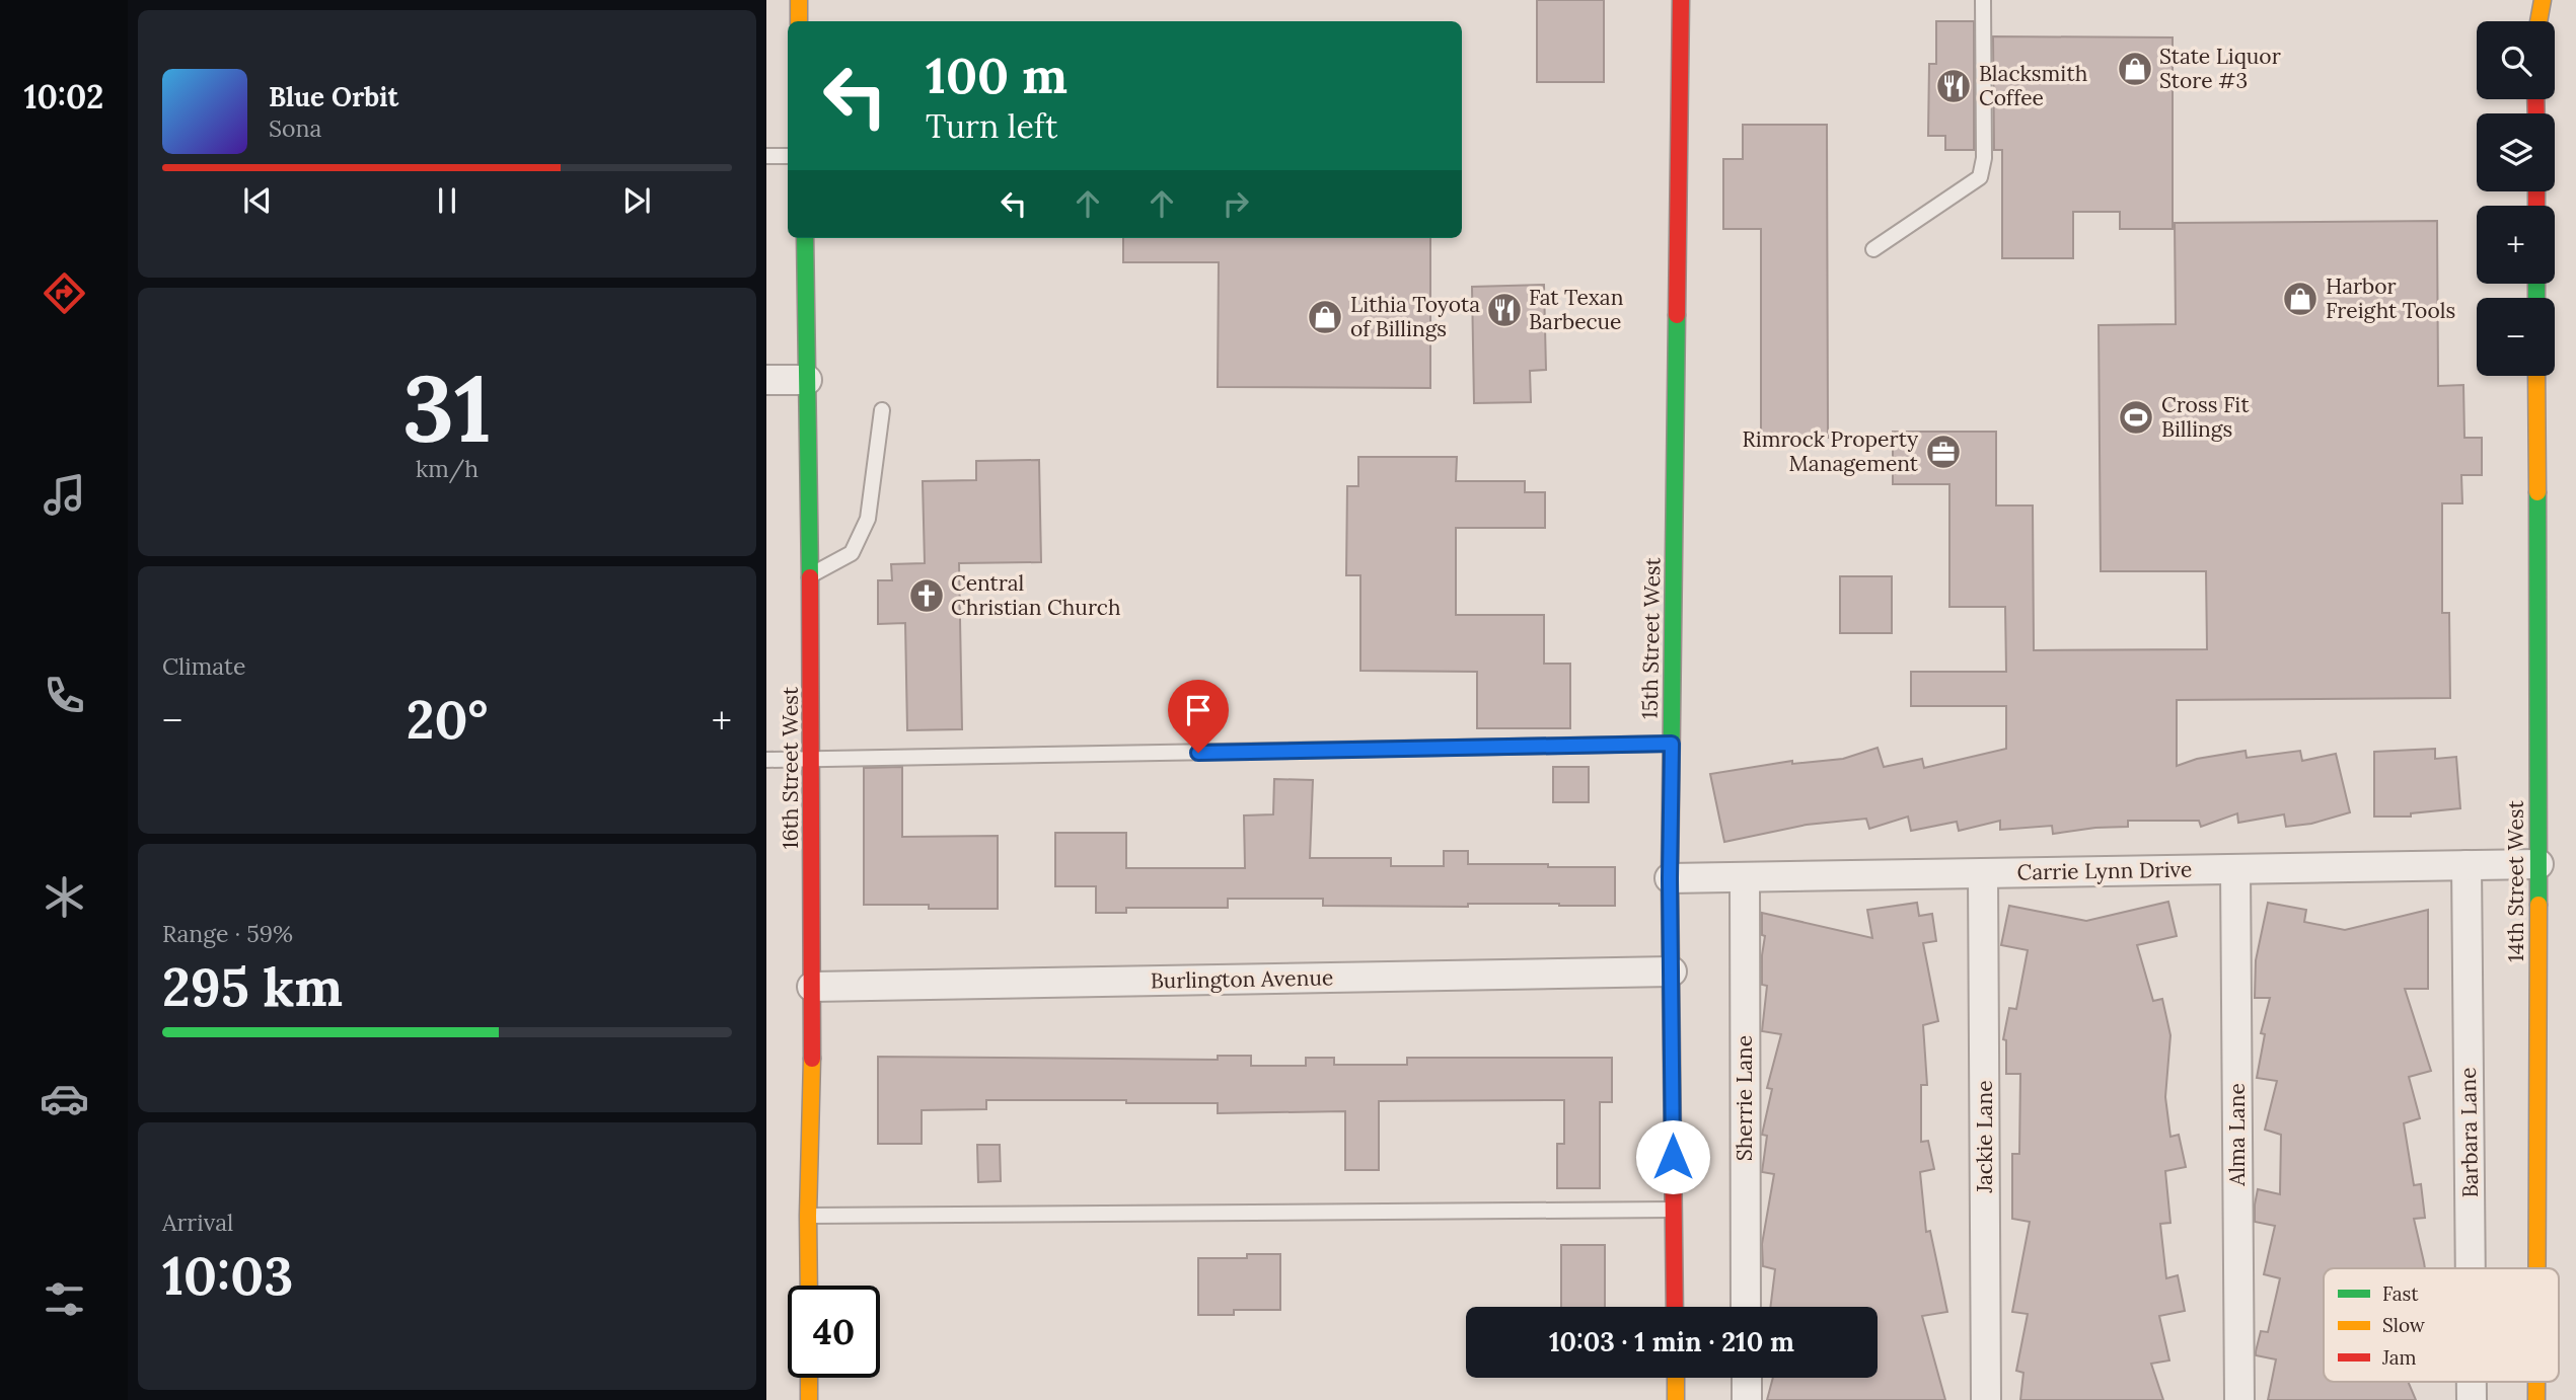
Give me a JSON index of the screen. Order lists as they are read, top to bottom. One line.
{"streets":{"street":["15th Street West","16th Street West","Carrie Lynn Drive","14th Street West","Burlington Avenue","Sherrie Lane","Barbara Lane","Alma Lane","Jackie Lane"]},"crossings":[["15th Street West","Carrie Lynn Drive"],["15th Street West","Burlington Avenue"],["16th Street West","Burlington Avenue"],["Carrie Lynn Drive","14th Street West"],["Carrie Lynn Drive","Sherrie Lane"],["Carrie Lynn Drive","Barbara Lane"],["Carrie Lynn Drive","Alma Lane"],["Carrie Lynn Drive","Jackie Lane"]],"places":{"shop":["State Liquor Store #3","Harbor Freight Tools","Lithia Toyota of Billings"],"restaurant":["Blacksmith Coffee","Fat Texan Barbecue"],"sports":["Cross Fit Billings"],"office":["Rimrock Property Management"],"church":["Central Christian Church"]},"legend":["Fast","Slow","Jam"],"page":{"tabs":"10:02","map_buttons":["+","−"],"turn":["100 m","Turn left"],"song":["Blue Orbit","Sona"],"tile":[["31","km/h"],"Climate",["Range · 59%","295 km"],["Arrival","10:03"]],"heat":["−","20°","+"],"limit":"40","trip":"10:03 · 1 min · 210 m"}}
